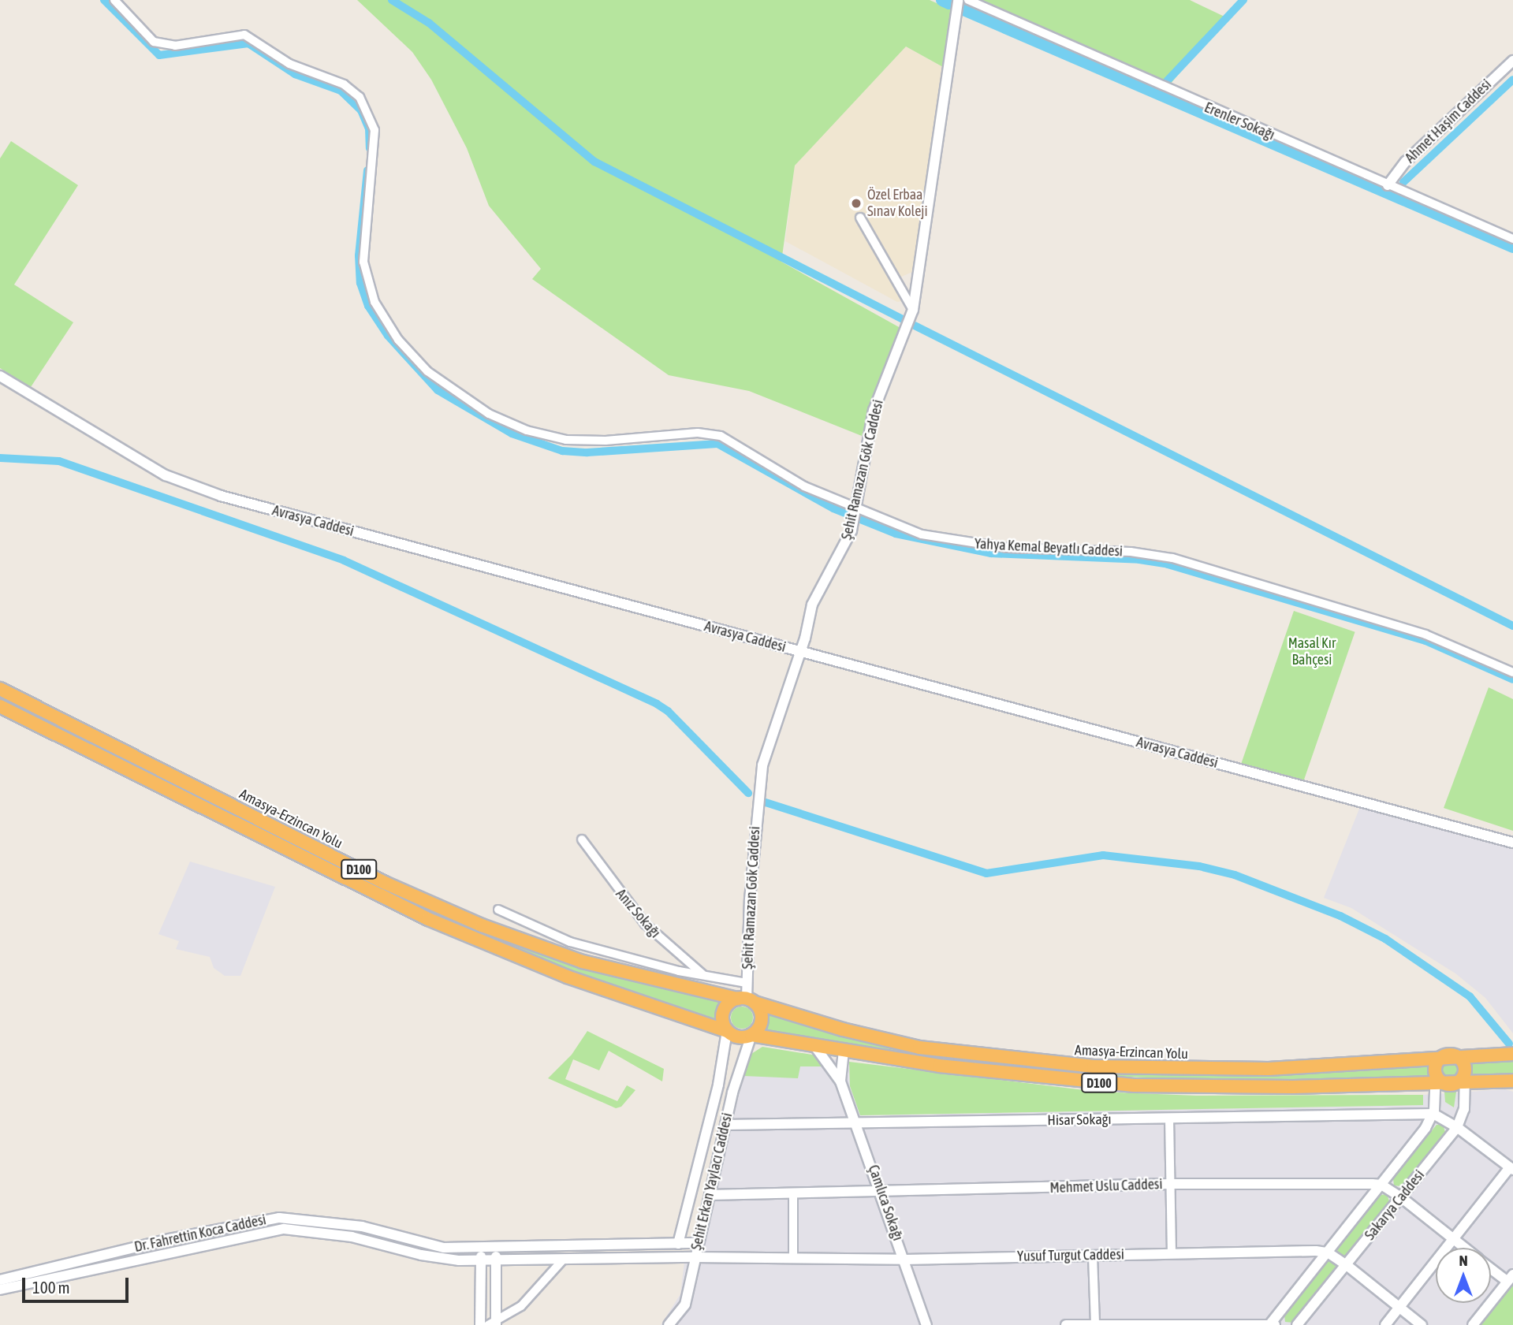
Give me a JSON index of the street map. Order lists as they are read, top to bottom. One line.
{"streets":{"highway":["Amasya-Erzincan Yolu","D100"],"street":["Erenler Sokağı","Ahmet Haşim Caddesi","Şehit Ramazan Gök Caddesi","Avrasya Caddesi","Yahya Kemal Beyatlı Caddesi","Anız Sokağı","Hisar Sokağı","Şehit Erkan Yaylacı Caddesi","Mehmet Uslu Caddesi","Çamlıca Sokağı","Sakarya Caddesi","Dr. Fahrettin Koca Caddesi","Yusuf Turgut Caddesi"]},"crossings":[["Erenler Sokağı","Ahmet Haşim Caddesi"],["Şehit Ramazan Gök Caddesi","Avrasya Caddesi"],["Şehit Ramazan Gök Caddesi","Yahya Kemal Beyatlı Caddesi"],["Şehit Ramazan Gök Caddesi","Amasya-Erzincan Yolu"],["Şehit Ramazan Gök Caddesi","D100"],["Şehit Ramazan Gök Caddesi","Şehit Erkan Yaylacı Caddesi"],["Amasya-Erzincan Yolu","D100"],["Amasya-Erzincan Yolu","Şehit Erkan Yaylacı Caddesi"],["Amasya-Erzincan Yolu","Sakarya Caddesi"],["D100","Şehit Erkan Yaylacı Caddesi"],["D100","Çamlıca Sokağı"],["D100","Sakarya Caddesi"],["Hisar Sokağı","Şehit Erkan Yaylacı Caddesi"],["Hisar Sokağı","Çamlıca Sokağı"],["Hisar Sokağı","Sakarya Caddesi"],["Şehit Erkan Yaylacı Caddesi","Mehmet Uslu Caddesi"],["Şehit Erkan Yaylacı Caddesi","Dr. Fahrettin Koca Caddesi"],["Şehit Erkan Yaylacı Caddesi","Yusuf Turgut Caddesi"],["Mehmet Uslu Caddesi","Çamlıca Sokağı"],["Mehmet Uslu Caddesi","Sakarya Caddesi"],["Çamlıca Sokağı","Yusuf Turgut Caddesi"],["Sakarya Caddesi","Yusuf Turgut Caddesi"],["Dr. Fahrettin Koca Caddesi","Yusuf Turgut Caddesi"]],"parks":["Masal Kır Bahçesi"],"places":["Özel Erbaa Sınav Koleji"],"scale_bar":"100 m","north":"top"}
